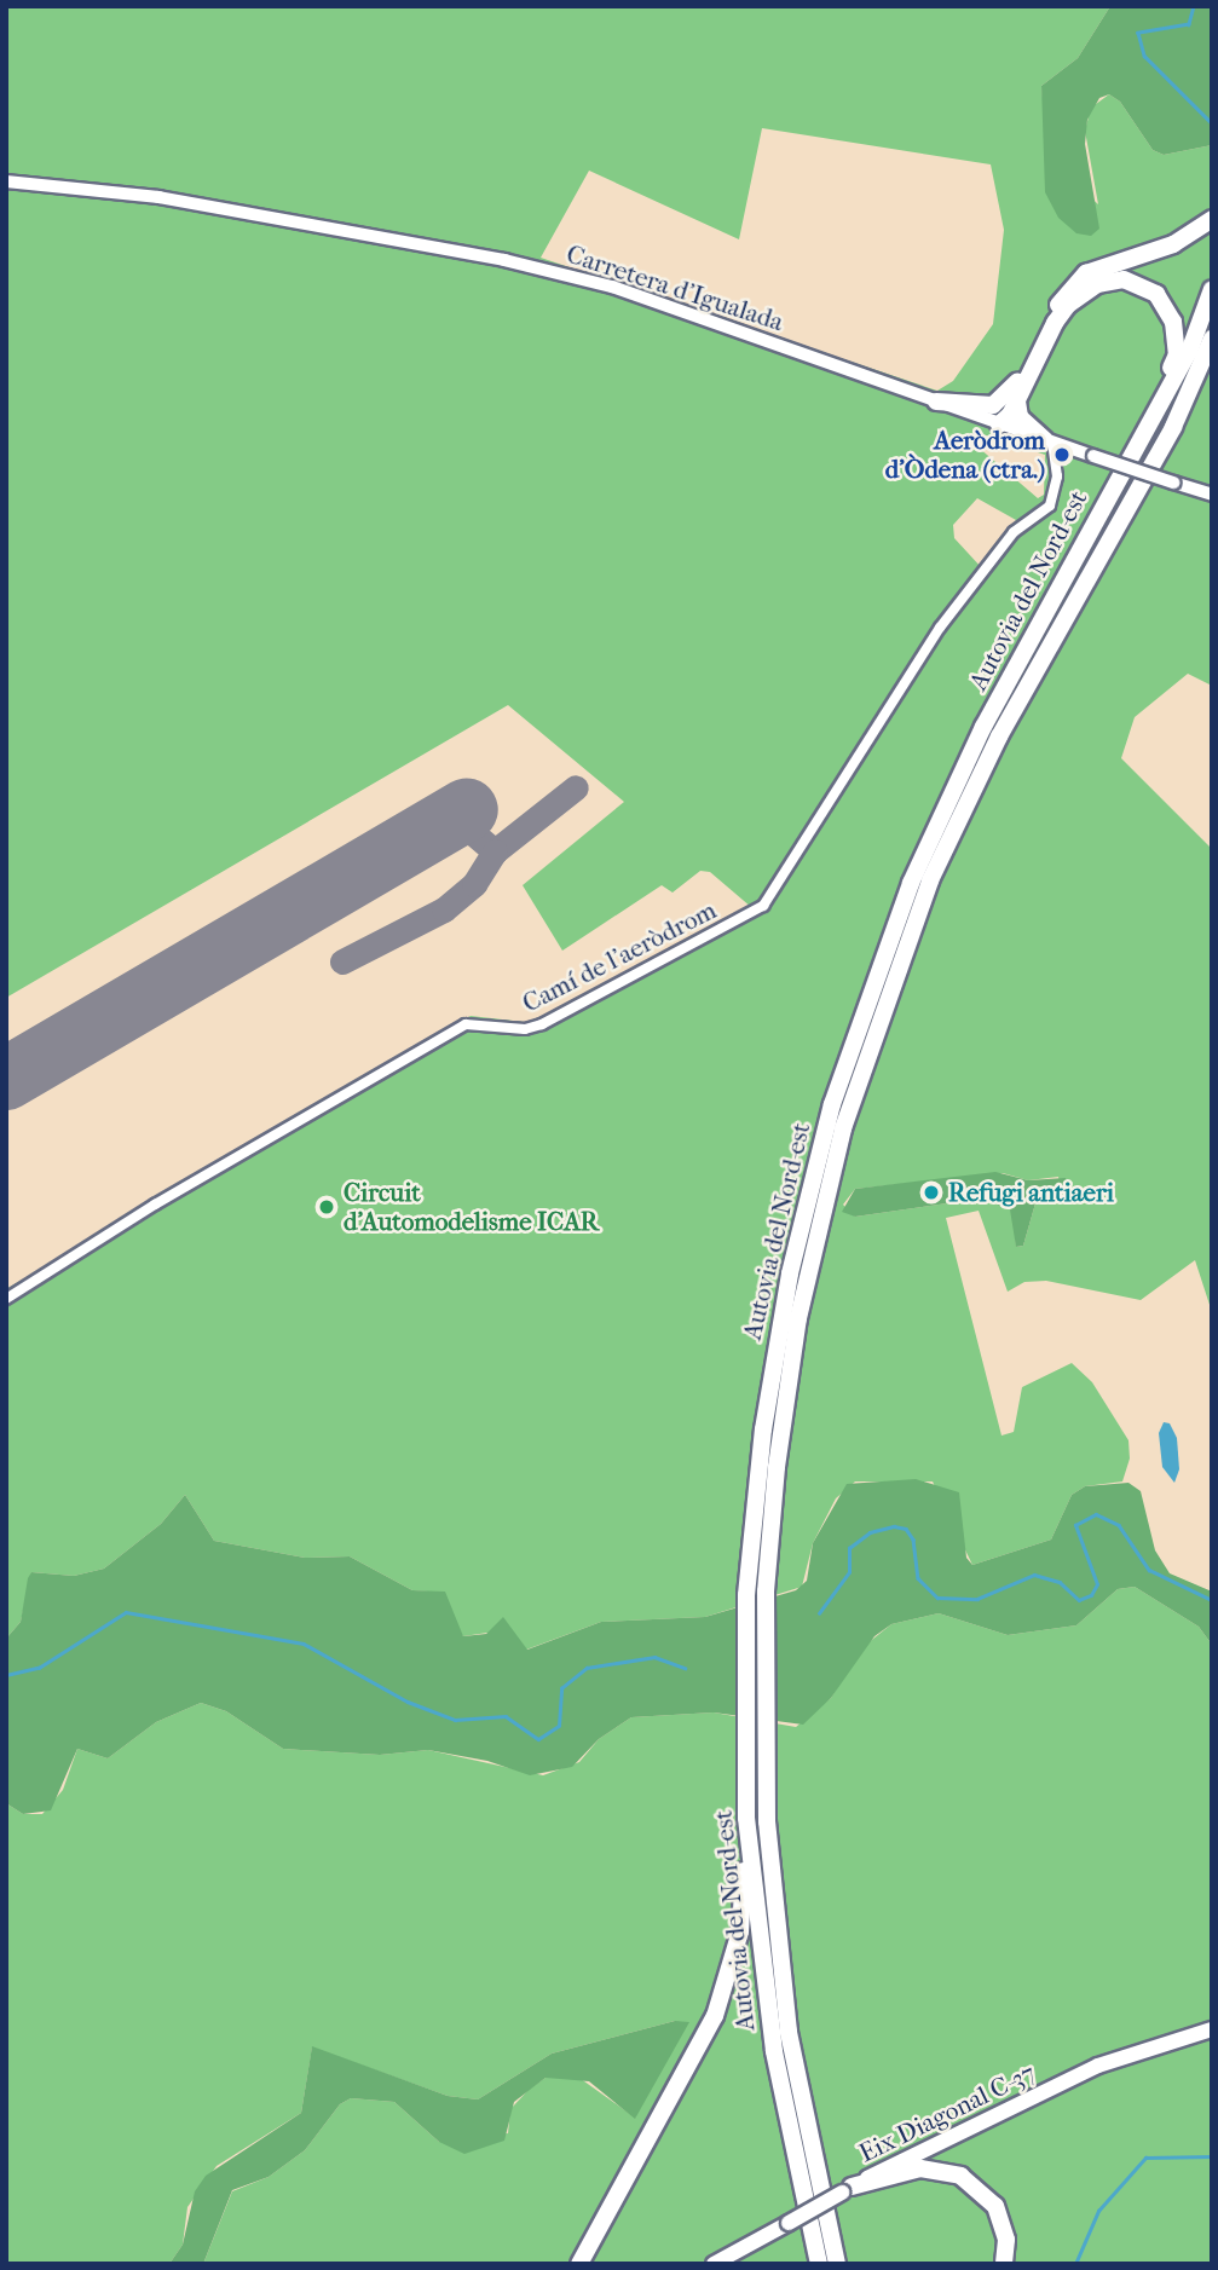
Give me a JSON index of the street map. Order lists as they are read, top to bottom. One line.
{"streets":{"highway":["Autovia del Nord-est","Eix Diagonal C-37"],"street":["Carretera d'Igualada","Camí de l'aeròdrom"]},"crossings":[["Carretera d'Igualada","Camí de l'aeròdrom"]],"places":["Aeròdrom d'Òdena (ctra.)","Refugi antiaeri","Circuit d'Automodelisme ICAR"]}
